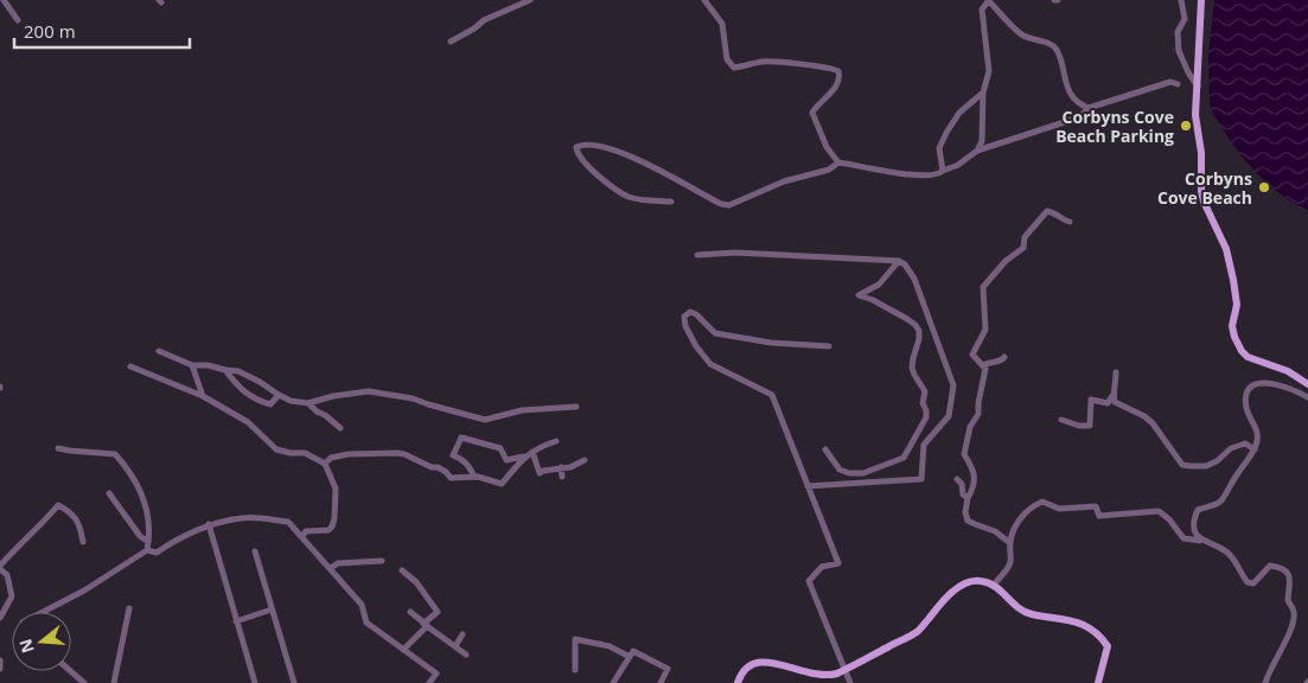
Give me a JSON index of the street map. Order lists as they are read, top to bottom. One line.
{"places":["Corbyns Cove Beach Parking","Corbyns Cove Beach"],"scale_bar":"200 m","north":"left"}
